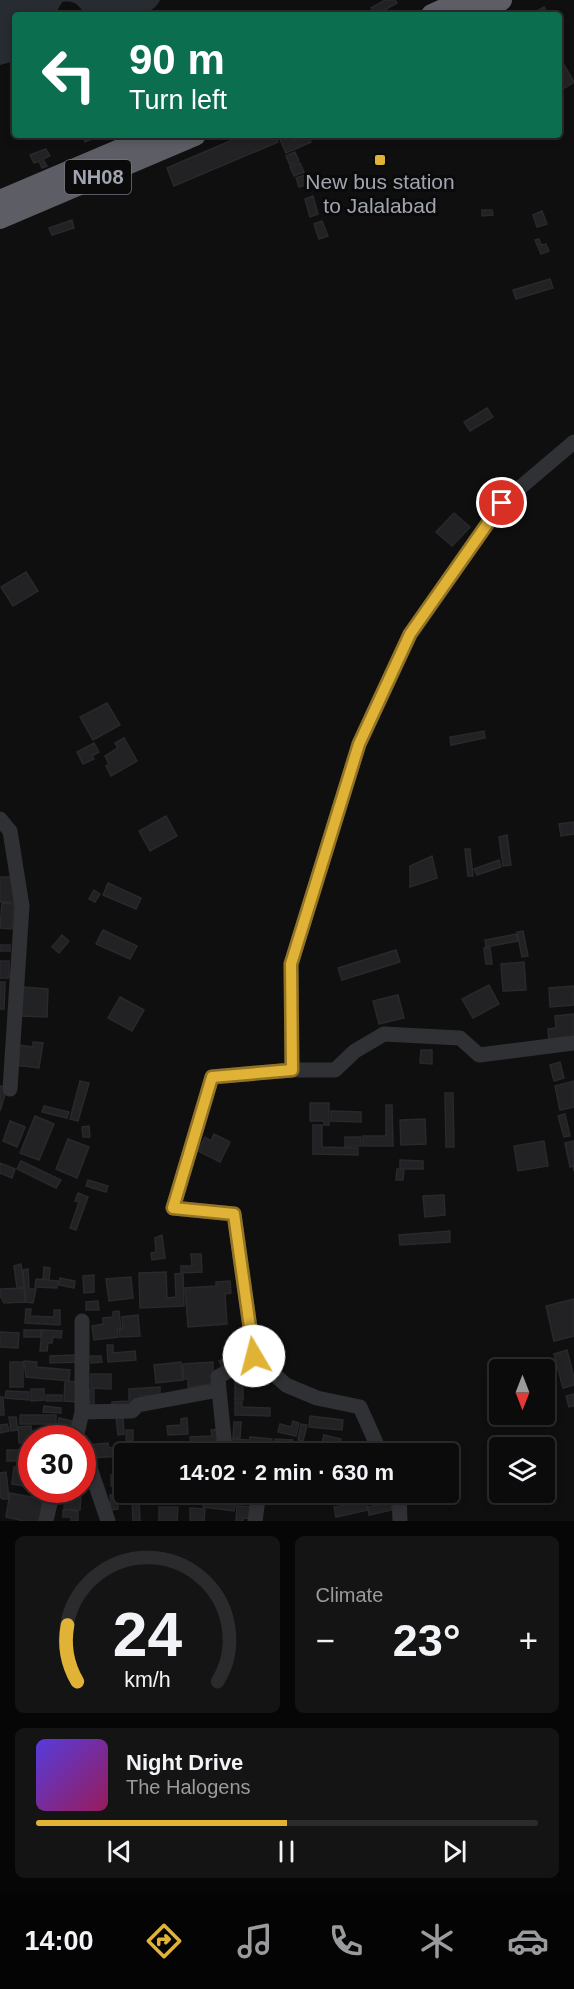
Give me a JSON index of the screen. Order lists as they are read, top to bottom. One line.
{"streets":{"highway":["NH08"]},"places":{"transit":["New bus station to Jalalabad"]},"north":"bottom","page":{"turn":["90 m","Turn left"],"limit":"30","trip":"14:02 · 2 min · 630 m","tile":"Climate","heat":["−","23°","+"],"song":["Night Drive","The Halogens"],"tabs":"14:00","gauge":["24","km/h"]}}
